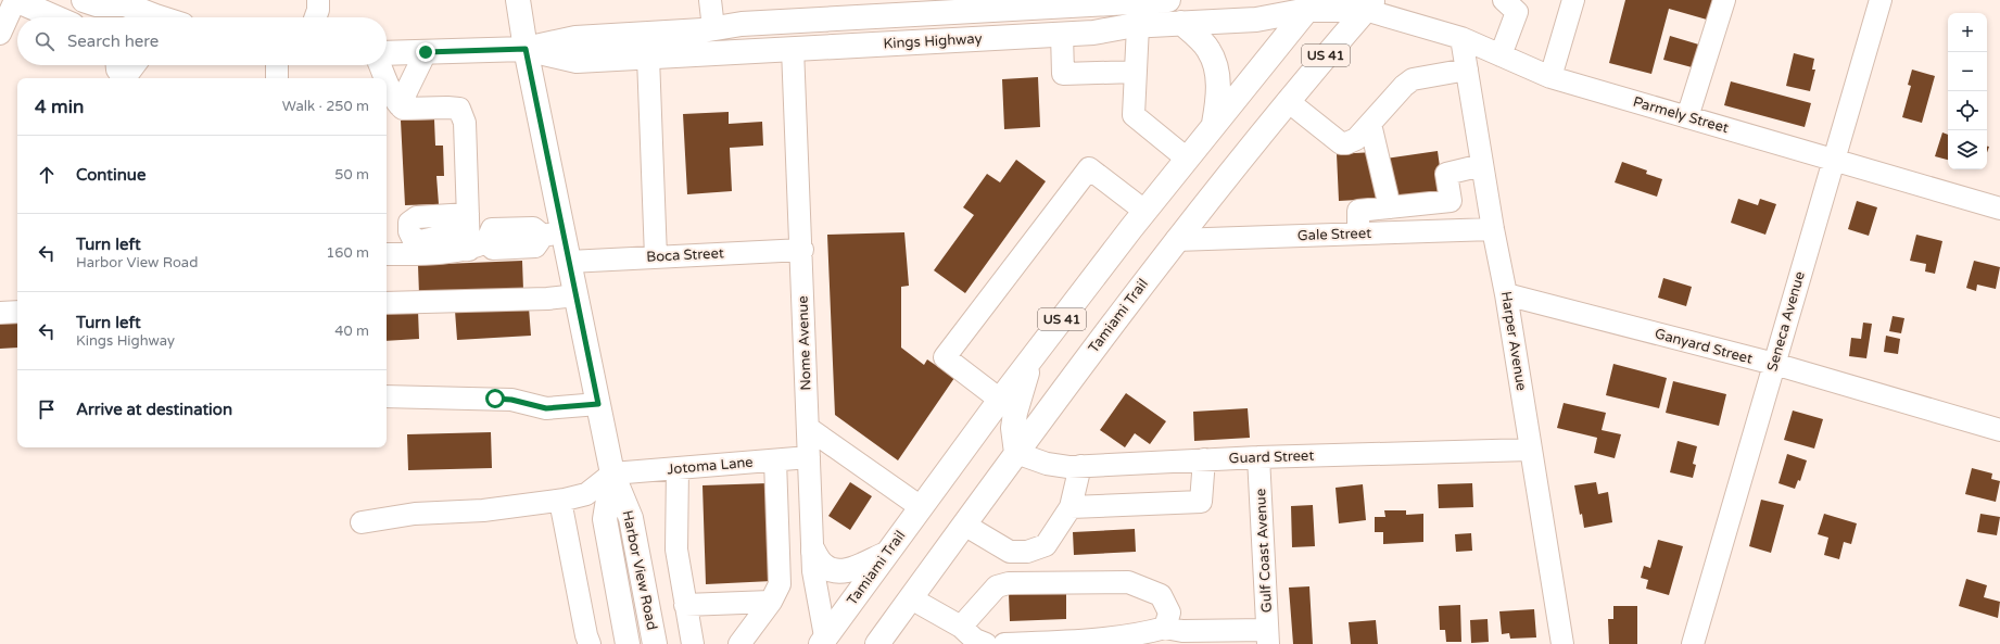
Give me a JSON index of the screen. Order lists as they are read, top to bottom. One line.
{"streets":{"main road":["Kings Highway","US 41","Tamiami Trail","Harbor View Road"],"street":["Parmely Street","Gale Street","Boca Street","Seneca Avenue","Harper Avenue","Nome Avenue","Ganyard Street","Guard Street","Jotoma Lane","Gulf Coast Avenue"]},"crossings":[["Kings Highway","Tamiami Trail"],["Kings Highway","Nome Avenue"],["Kings Highway","Harbor View Road"],["Parmely Street","Tamiami Trail"],["Parmely Street","Seneca Avenue"],["Parmely Street","Harper Avenue"],["Gale Street","Tamiami Trail"],["Gale Street","Harper Avenue"],["Boca Street","Nome Avenue"],["Boca Street","Harbor View Road"],["Tamiami Trail","Nome Avenue"],["Tamiami Trail","Guard Street"],["Seneca Avenue","Ganyard Street"],["Harper Avenue","Ganyard Street"],["Harper Avenue","Guard Street"],["Nome Avenue","Jotoma Lane"],["Guard Street","Gulf Coast Avenue"],["Jotoma Lane","Harbor View Road"]],"page":{"map_buttons":["+","−"],"search":"Search here","heading":["4 min","Walk · 250 m"],"list":[["Continue","50 m"],["Turn left","Harbor View Road","160 m"],["Turn left","Kings Highway","40 m"],"Arrive at destination"]}}
